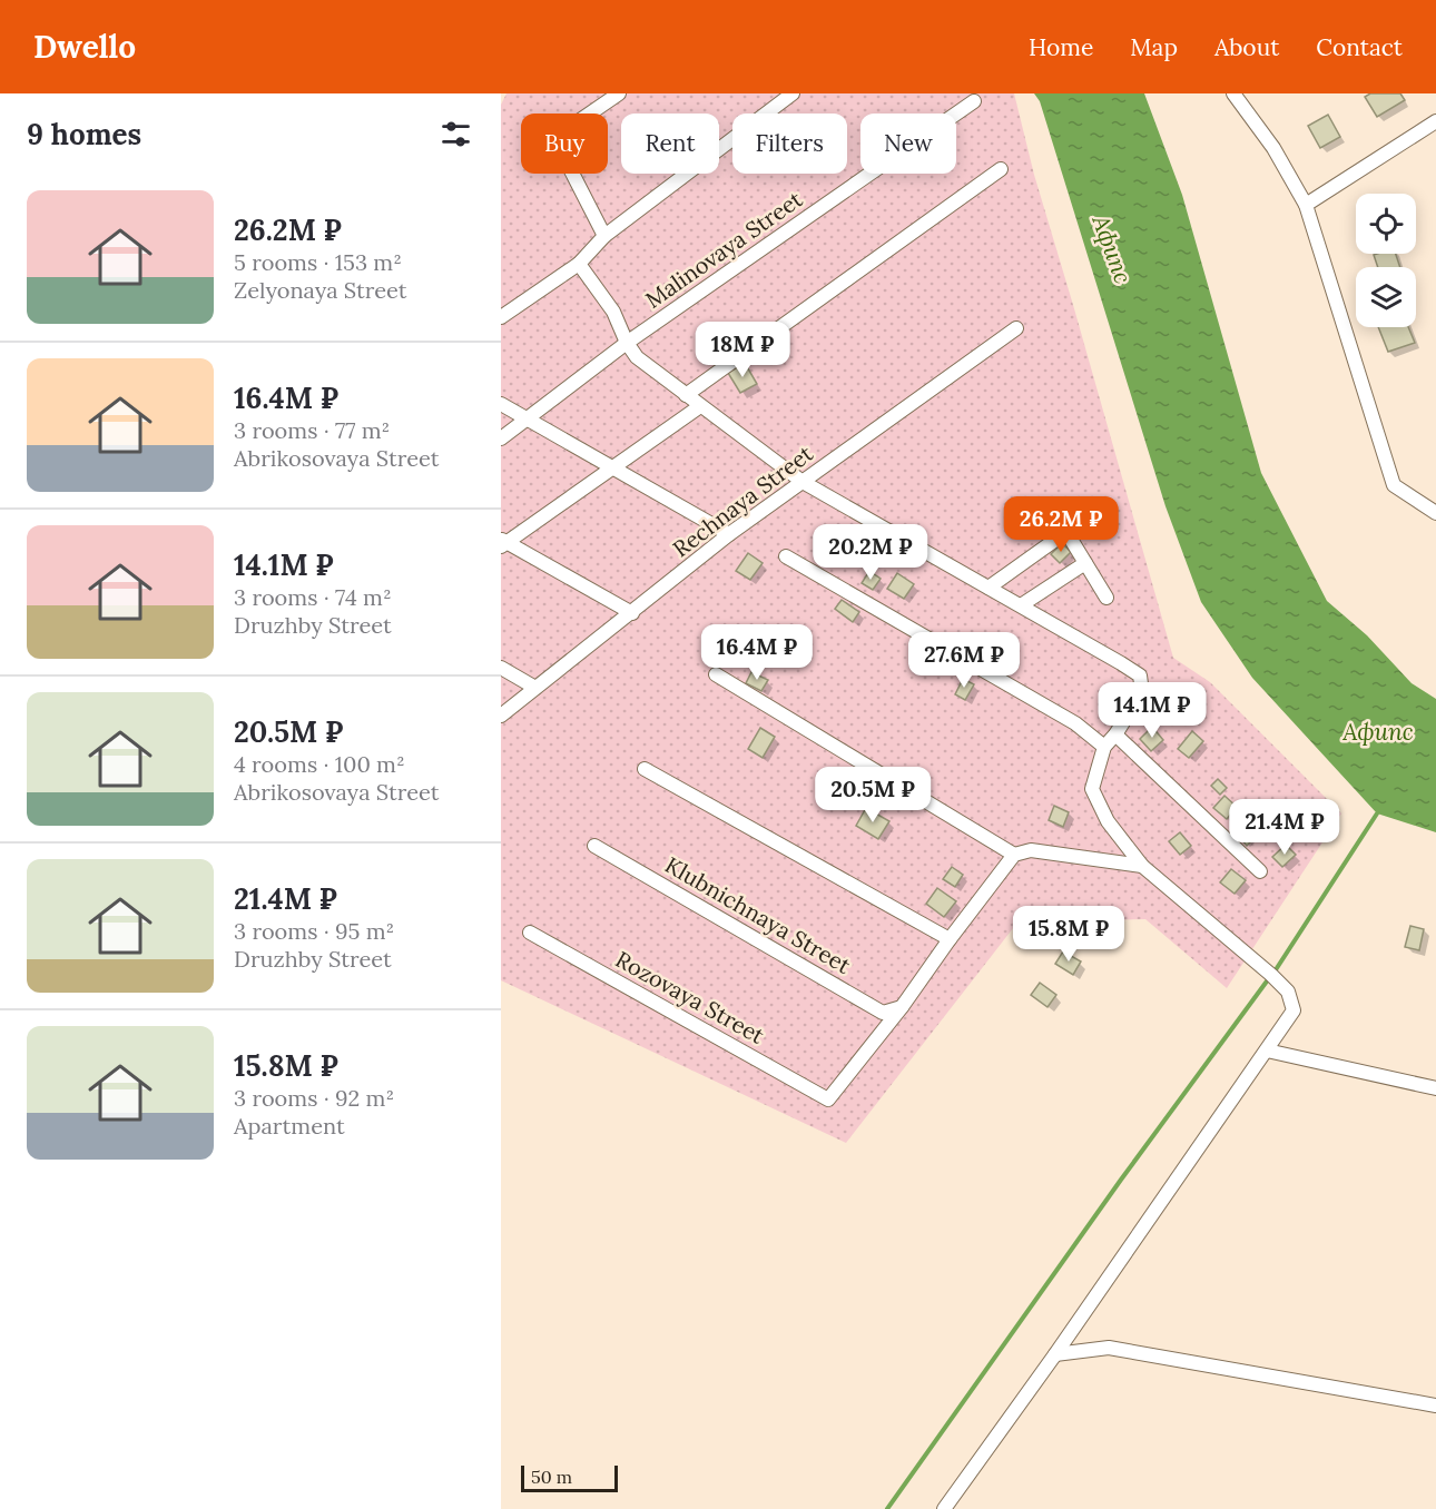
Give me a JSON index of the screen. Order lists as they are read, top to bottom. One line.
{"streets":{"street":["Malinovaya Street","Rechnaya Street","Klubnichnaya Street","Rozovaya Street"]},"crossings":[["Klubnichnaya Street","Rozovaya Street"]],"water":["Афипс"],"scale_bar":"50 m","page":{"header":"Dwello","nav":["Home","Map","About","Contact"],"heading":"9 homes","chip":["Buy","Rent","Filters","New"],"list":[{"name":"26.2M ₽","note":"5 rooms · 153 m² · Zelyonaya Street"},{"name":"16.4M ₽","note":"3 rooms · 77 m² · Abrikosovaya Street"},{"name":"14.1M ₽","note":"3 rooms · 74 m² · Druzhby Street"},{"name":"20.5M ₽","note":"4 rooms · 100 m² · Abrikosovaya Street"},{"name":"21.4M ₽","note":"3 rooms · 95 m² · Druzhby Street"},{"name":"15.8M ₽","note":"3 rooms · 92 m² · Apartment"}],"price":["18M ₽","26.2M ₽","20.2M ₽","16.4M ₽","27.6M ₽","14.1M ₽","20.5M ₽","21.4M ₽","15.8M ₽"],"scale":"50 m"}}
